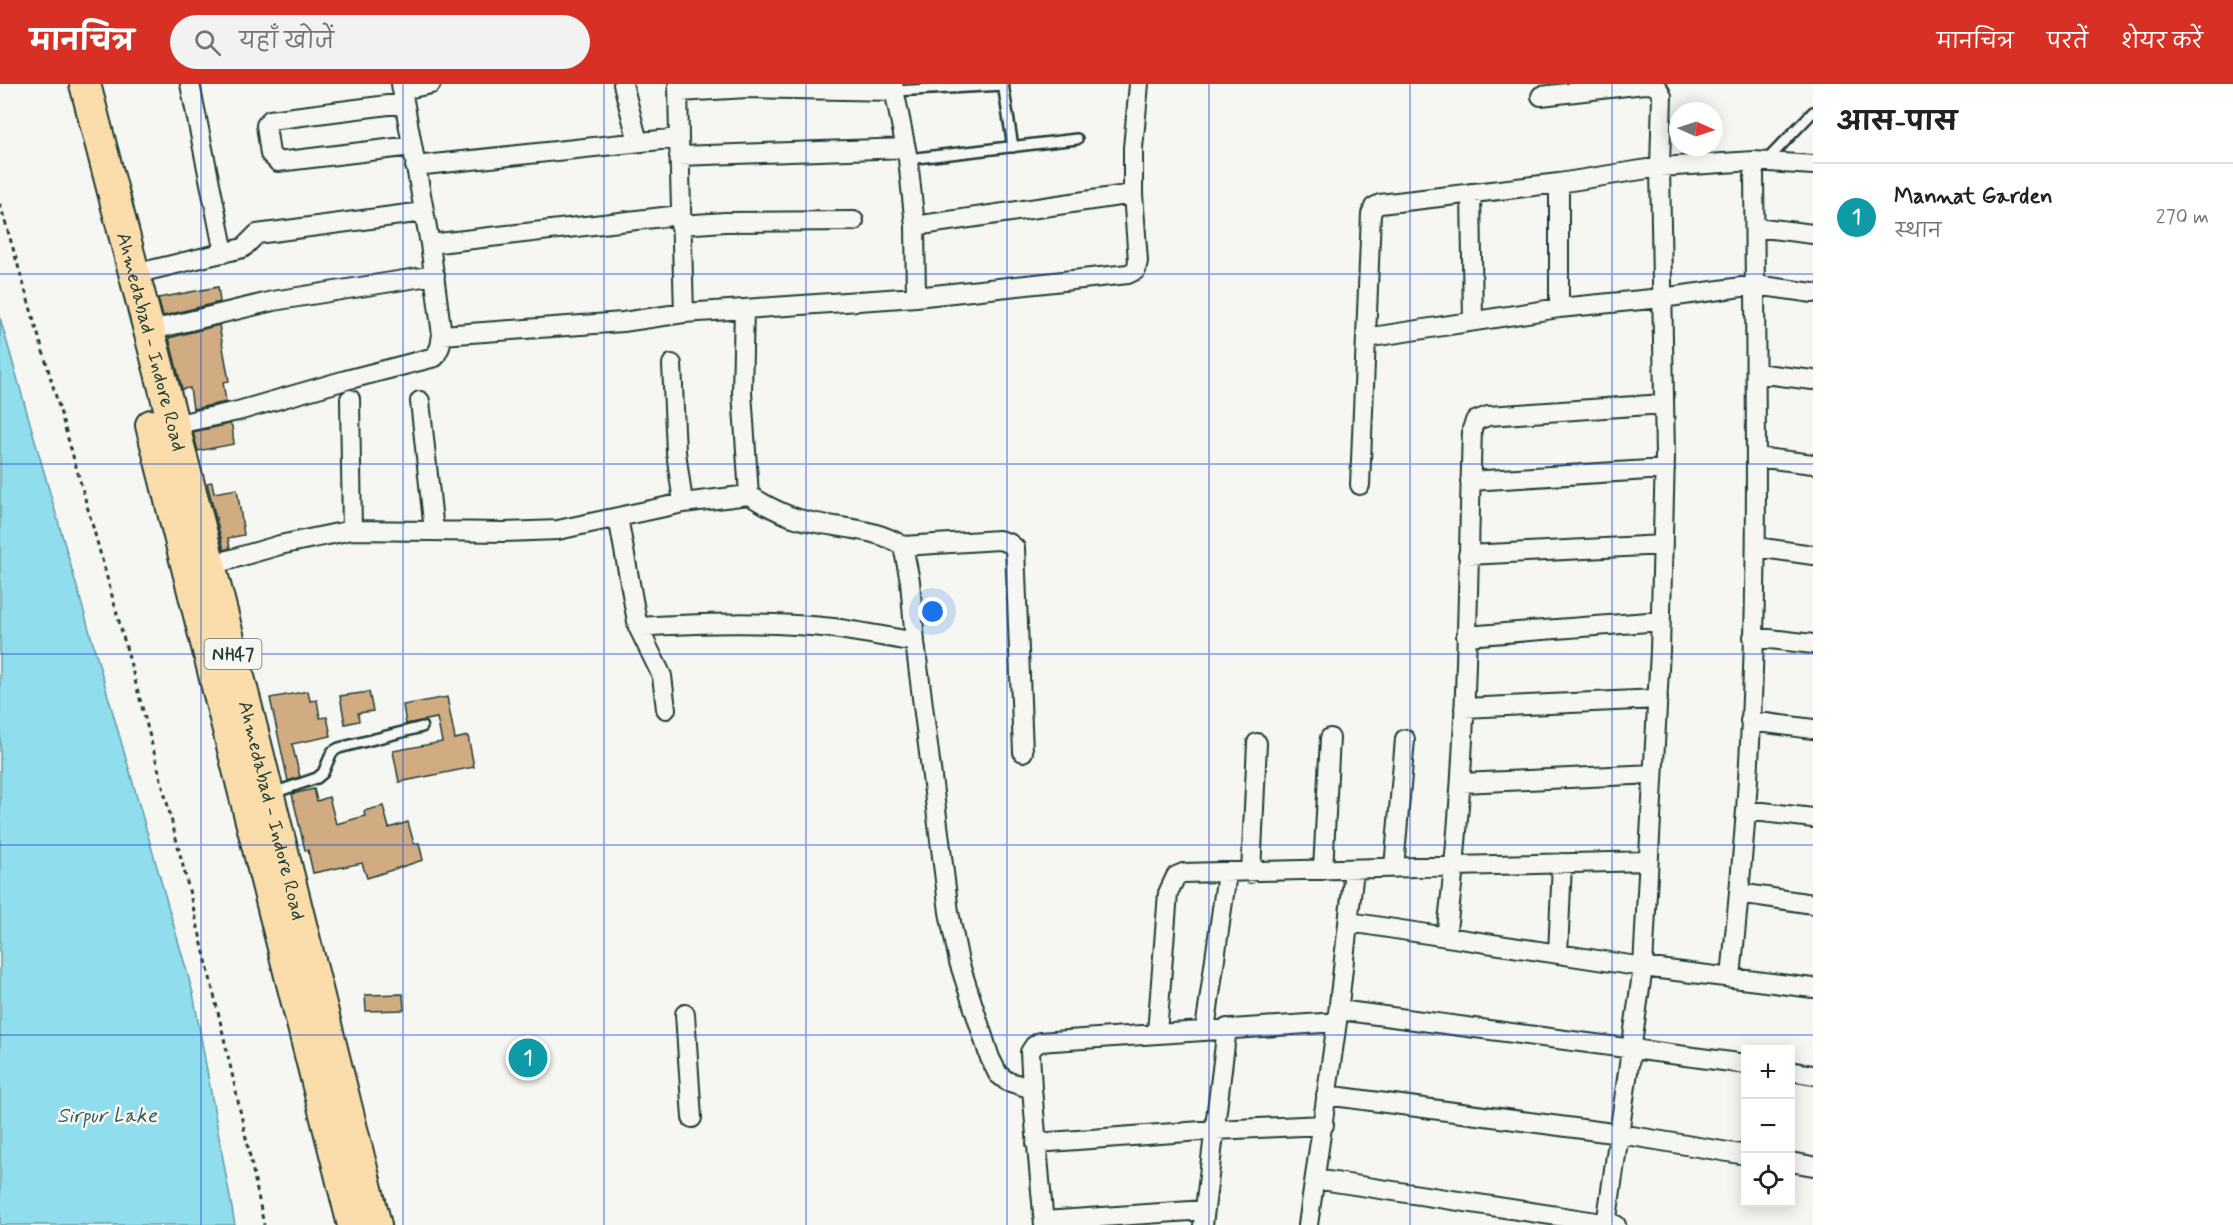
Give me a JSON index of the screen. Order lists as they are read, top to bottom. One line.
{"streets":{"highway":["Ahmedabad - Indore Road","NH47"]},"water":["Sirpur Lake"],"north":"right","page":{"header":"मानचित्र","search":"यहाँ खोजें","nav":["मानचित्र","परतें","शेयर करें"],"heading":"आस-पास","list":[{"mark":"1","name":"Mannat Garden","note":"स्थान","value":"270 m"}],"pins":"1","map_buttons":["+","−"]}}
